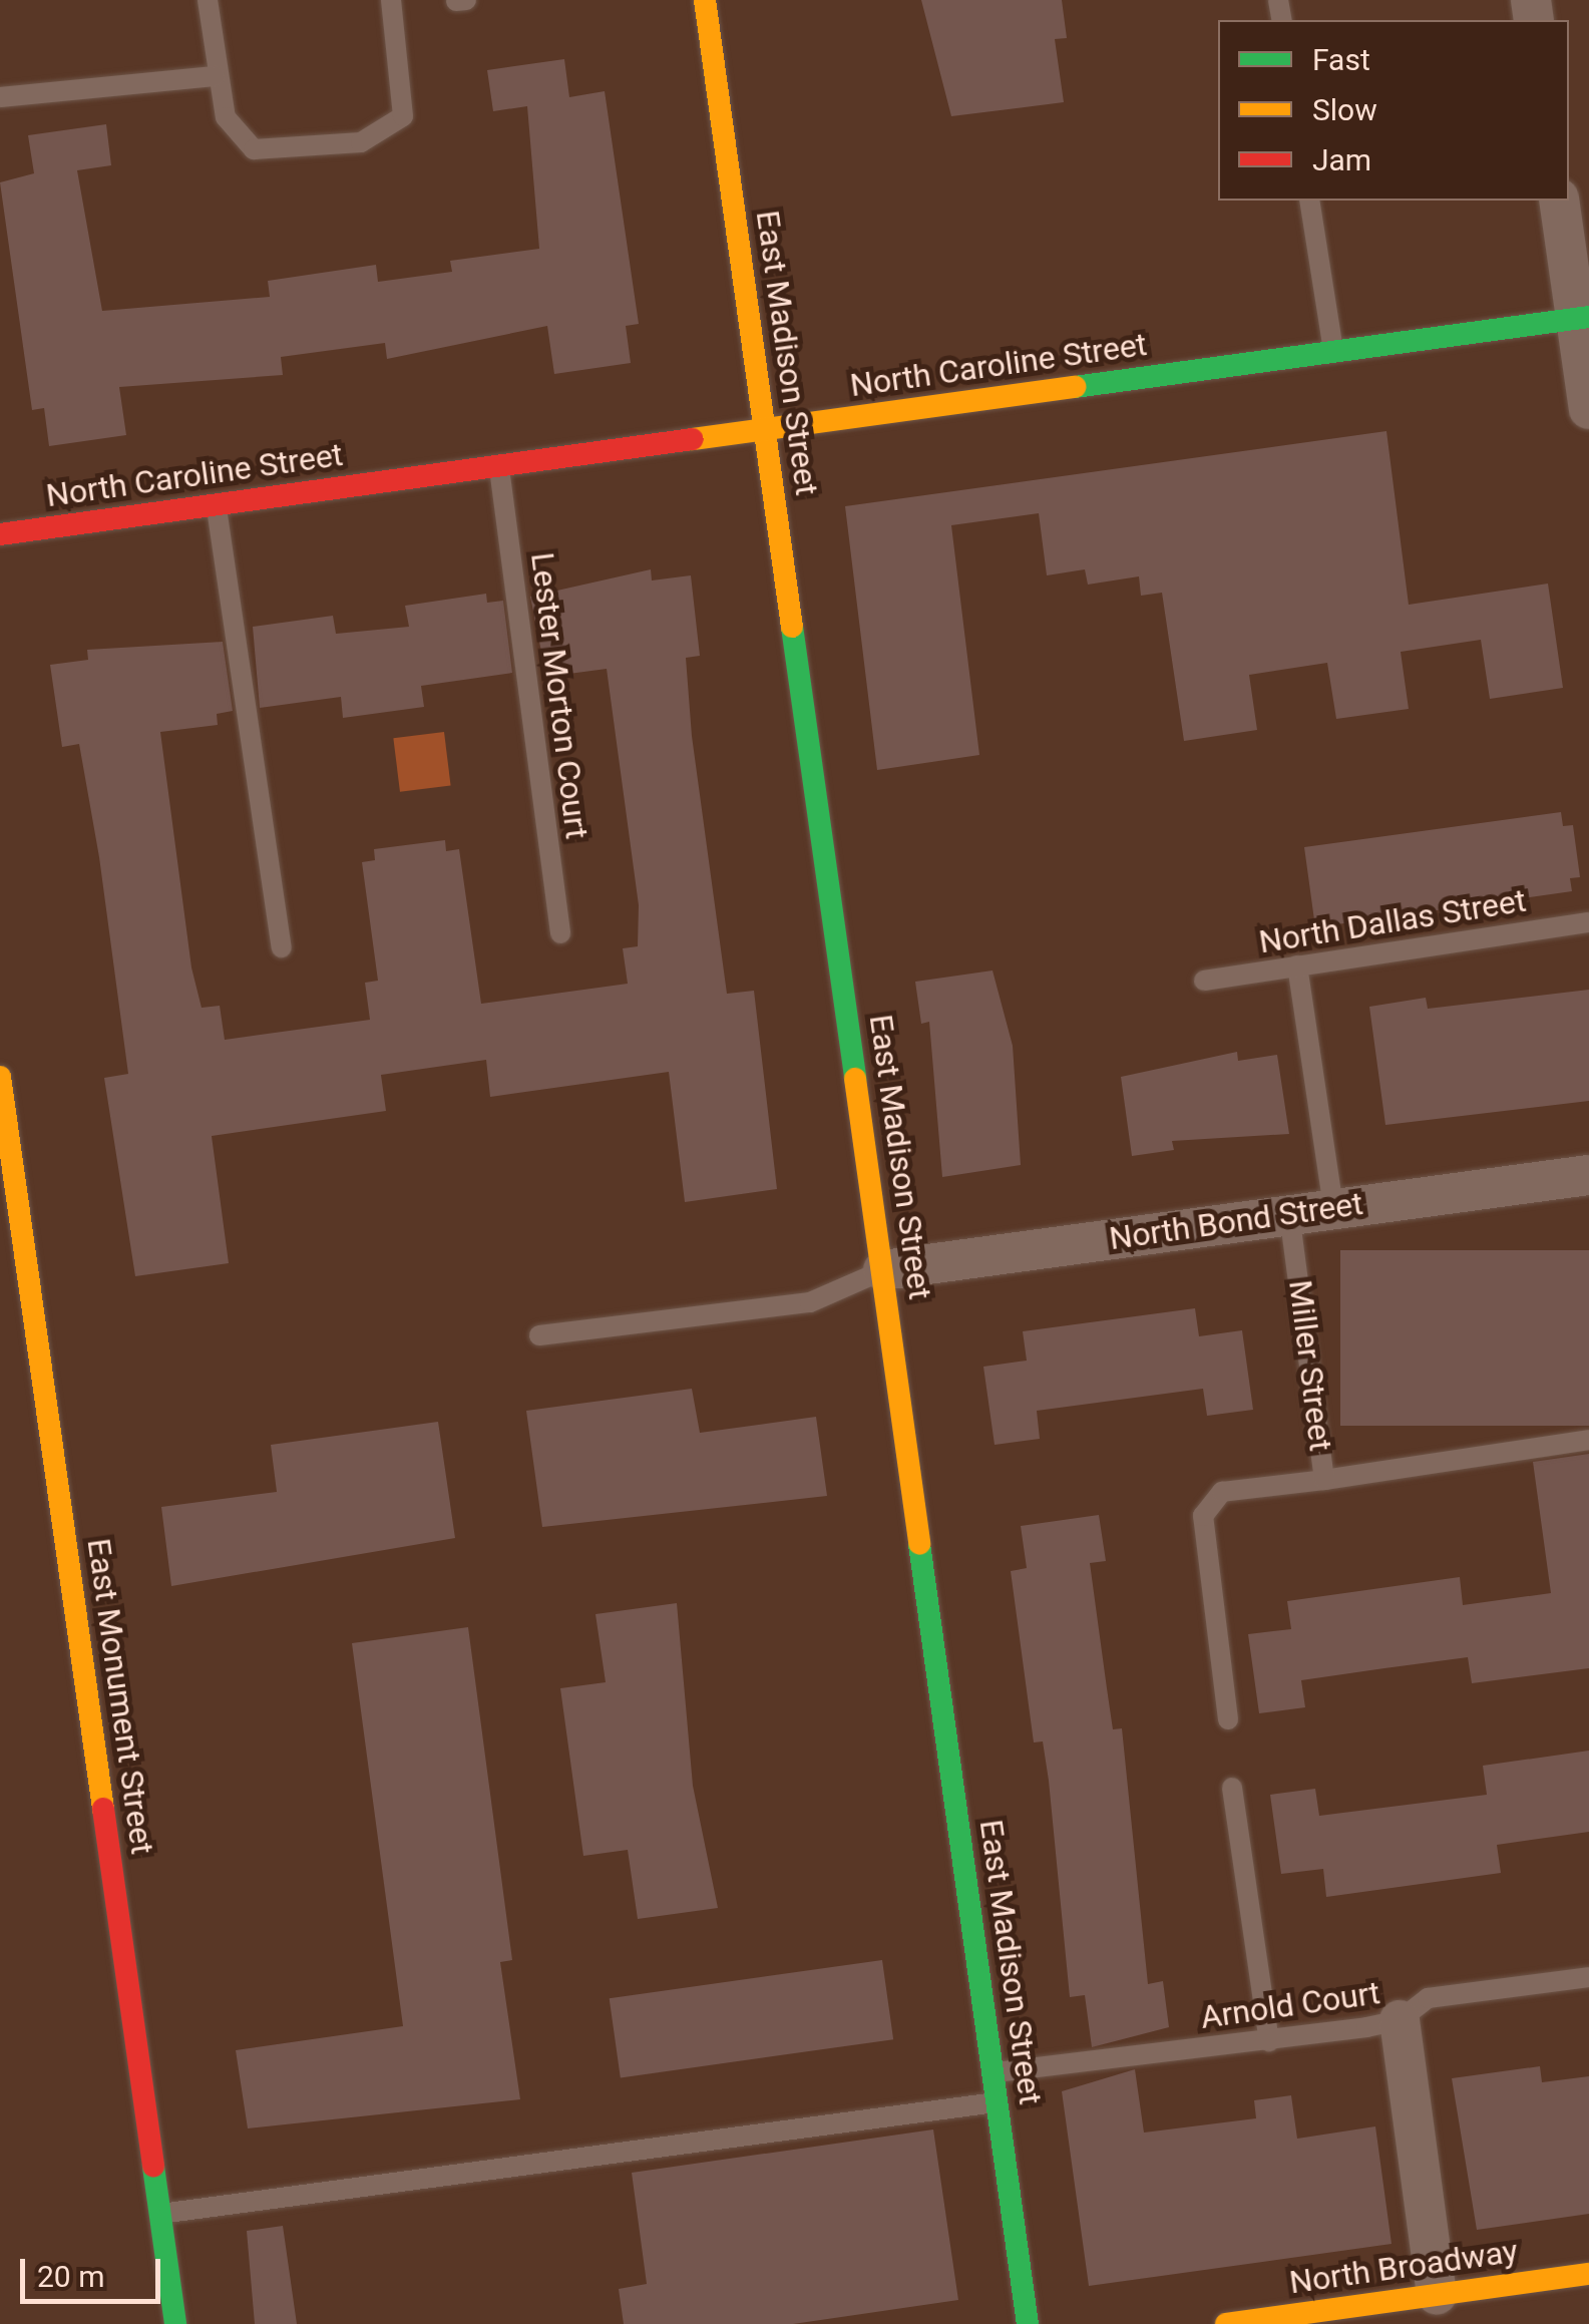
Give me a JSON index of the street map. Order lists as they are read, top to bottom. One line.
{"streets":{"main road":["East Madison Street","North Caroline Street","East Monument Street","North Broadway"],"street":["North Bond Street"],"lane":["Lester Morton Court","North Dallas Street","Miller Street","Arnold Court"]},"crossings":[["East Madison Street","North Caroline Street"],["East Madison Street","North Bond Street"],["East Madison Street","Arnold Court"],["North Caroline Street","Lester Morton Court"],["North Bond Street","Miller Street"]],"legend":["Fast","Slow","Jam"],"scale_bar":"20 m"}
